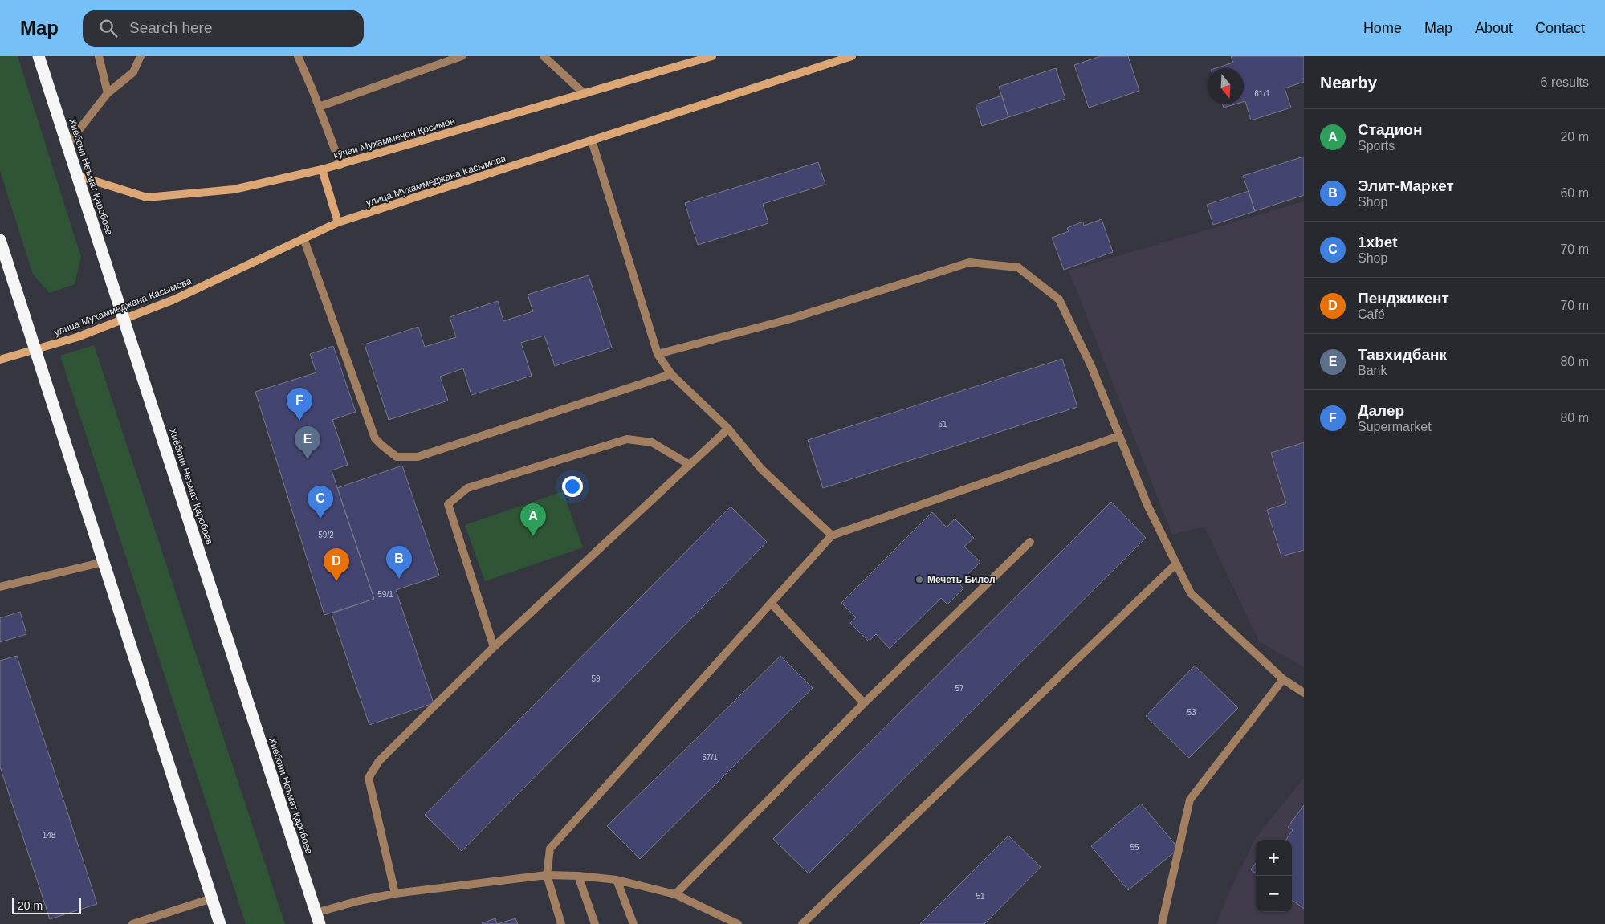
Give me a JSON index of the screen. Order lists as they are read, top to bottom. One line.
{"streets":{"highway":["Хиёбони Неъмат Қаробоев"],"main road":["кӯчаи Мухаммеҷон Қосимов","улица Мухаммеджана Касымова"]},"crossings":[["кӯчаи Мухаммеҷон Қосимов","Хиёбони Неъмат Қаробоев"],["Хиёбони Неъмат Қаробоев","улица Мухаммеджана Касымова"]],"places":["Мечеть Билол"],"house_numbers":["61/1","61","59/2","59/1","59","57","53","57/1","148","55","51"],"scale_bar":"20 m","north":"bottom","page":{"header":"Map","search":"Search here","nav":["Home","Map","About","Contact"],"heading":["Nearby","6 results"],"list":[{"mark":"A","name":"Стадион","note":"Sports","value":"20 m"},{"mark":"B","name":"Элит-Маркет","note":"Shop","value":"60 m"},{"mark":"C","name":"1xbet","note":"Shop","value":"70 m"},{"mark":"D","name":"Пенджикент","note":"Café","value":"70 m"},{"mark":"E","name":"Тавхидбанк","note":"Bank","value":"80 m"},{"mark":"F","name":"Далер","note":"Supermarket","value":"80 m"}],"pins":["F","E","C","A","B","D"],"map_buttons":["+","−"],"scale":"20 m"}}
